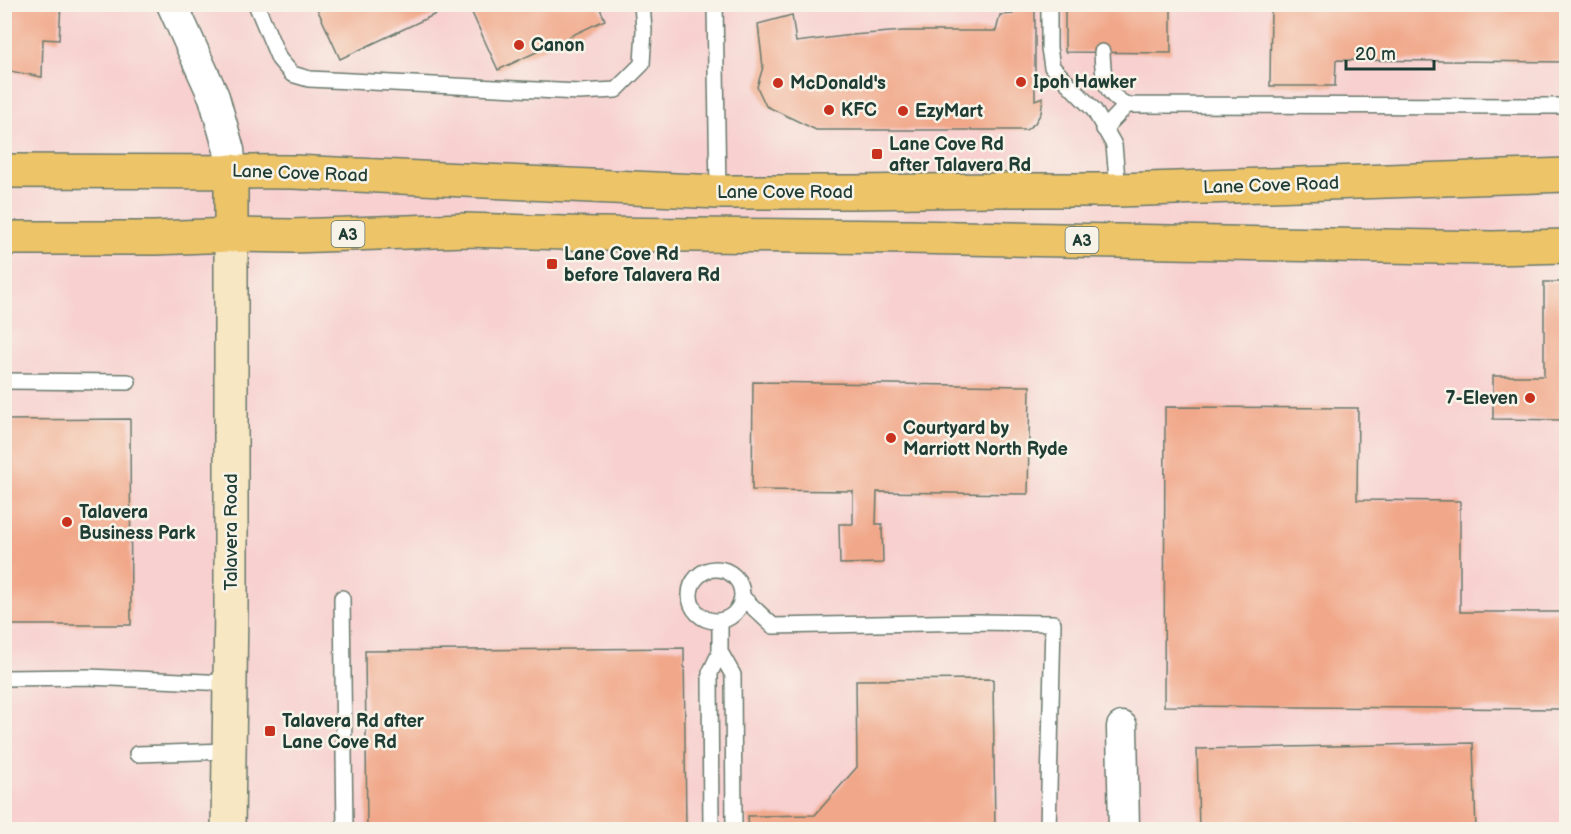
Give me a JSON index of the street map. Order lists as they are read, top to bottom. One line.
{"streets":{"highway":["Lane Cove Road","A3"],"main road":["Talavera Road"]},"crossings":[["A3","Talavera Road"]],"places":{"other":["Canon","Ipoh Hawker","McDonald's","KFC","EzyMart","7-Eleven","Courtyard by Marriott North Ryde","Talavera Business Park"],"transit":["Lane Cove Rd after Talavera Rd","Lane Cove Rd before Talavera Rd","Talavera Rd after Lane Cove Rd"]},"scale_bar":"20 m"}
